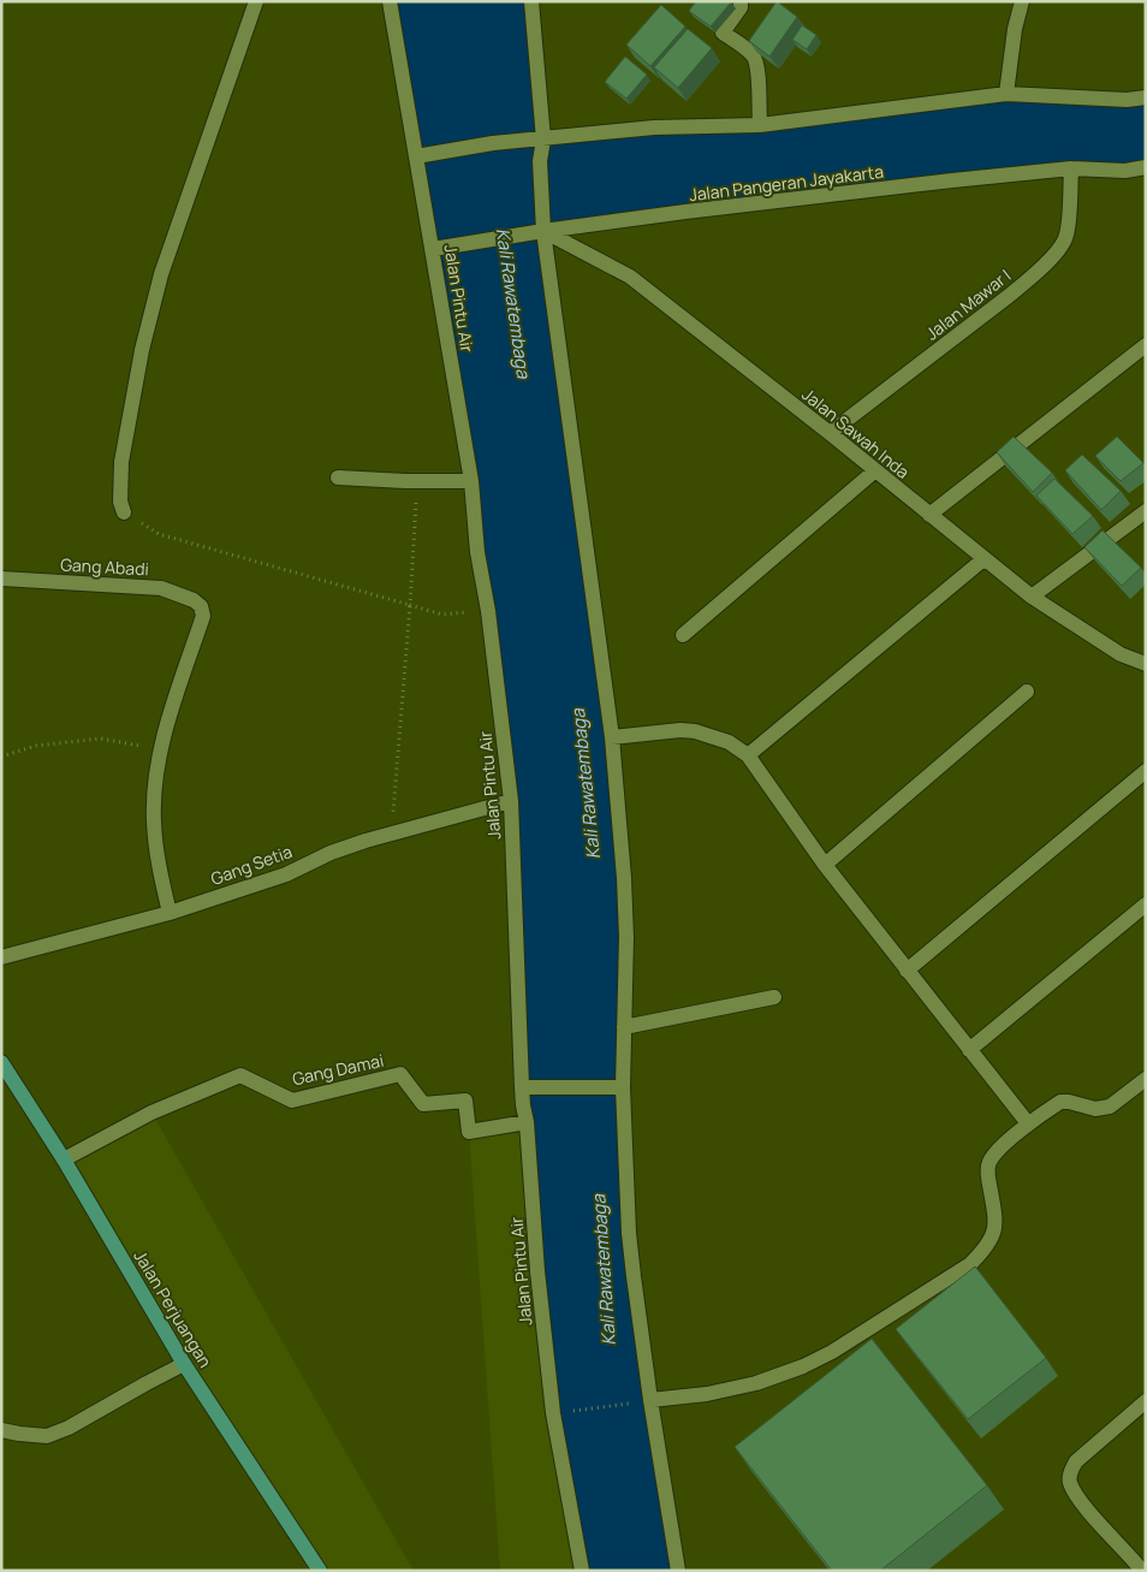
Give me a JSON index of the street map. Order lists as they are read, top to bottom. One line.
{"streets":{"main road":["Jalan Perjuangan"],"street":["Jalan Pangeran Jayakarta","Jalan Pintu Air","Jalan Mawar I","Jalan Sawah Inda","Gang Abadi","Gang Setia","Gang Damai"]},"crossings":[["Jalan Pangeran Jayakarta","Jalan Pintu Air"],["Jalan Pangeran Jayakarta","Jalan Mawar I"],["Jalan Pangeran Jayakarta","Jalan Sawah Inda"],["Jalan Pintu Air","Gang Setia"],["Jalan Pintu Air","Gang Damai"],["Jalan Mawar I","Jalan Sawah Inda"],["Gang Damai","Jalan Perjuangan"]],"water":["Kali Rawatembaga"]}
